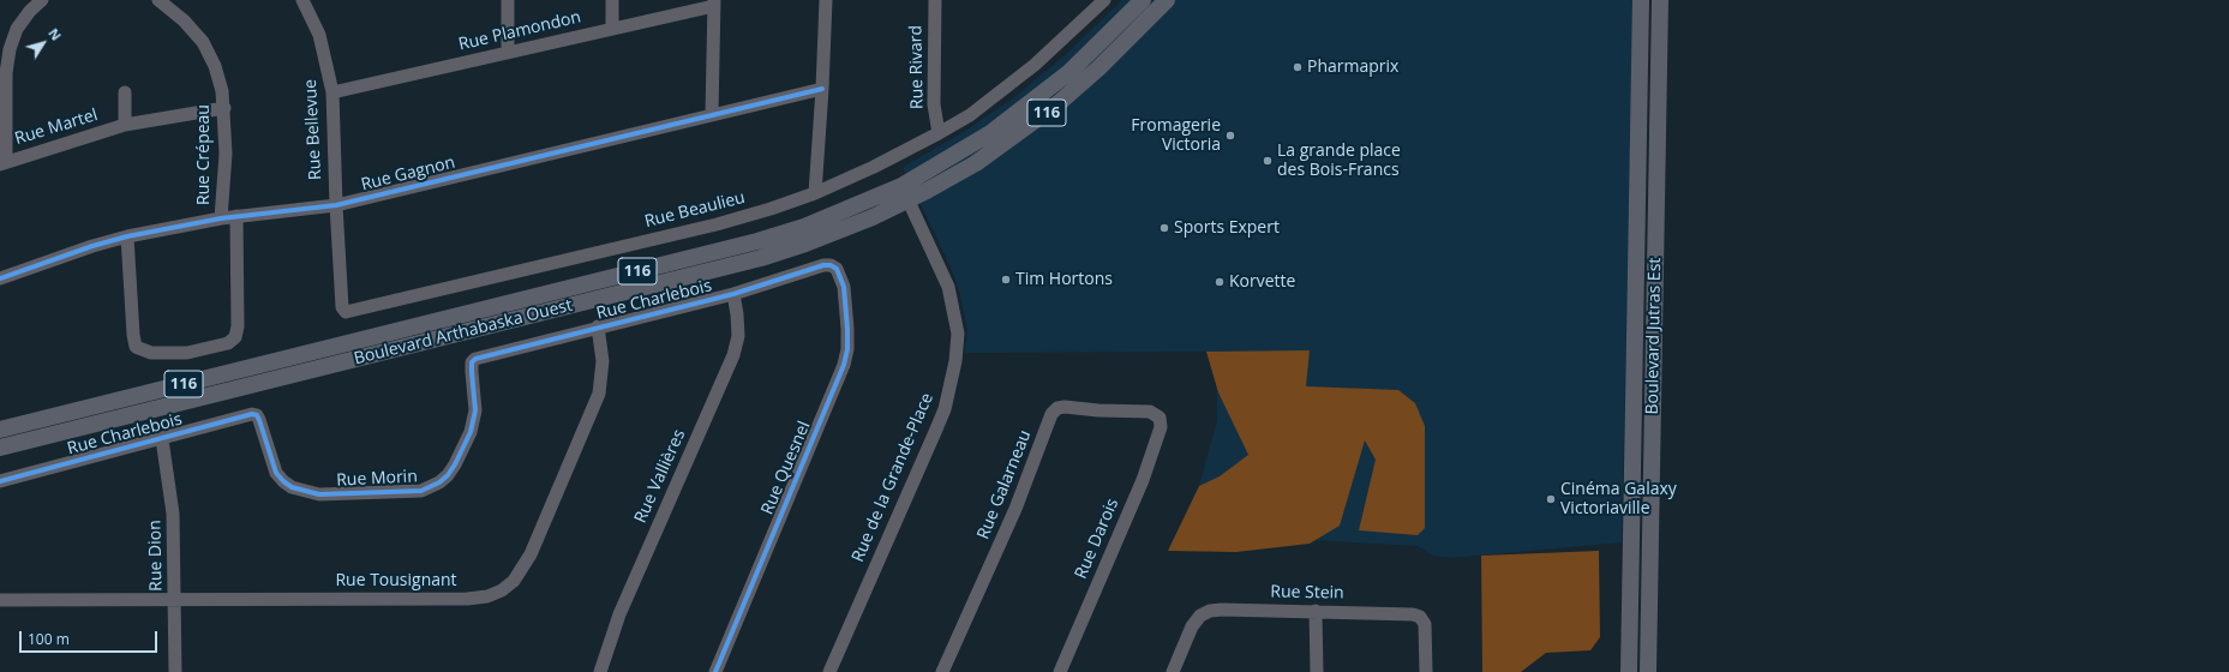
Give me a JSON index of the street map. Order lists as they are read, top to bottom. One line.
{"streets":{"main road":["116","Boulevard Arthabaska Ouest","Boulevard Jutras Est"],"street":["Rue Plamondon","Rue Rivard","Rue Martel","Rue Bellevue","Rue Crépeau","Rue Gagnon","Rue Beaulieu","Rue Charlebois","Rue Quesnel","Rue Vallières","Rue de la Grande-Place","Rue Morin","Rue Galarneau","Rue Darois","Rue Dion","Rue Tousignant","Rue Stein"]},"crossings":[["Rue Plamondon","Rue Bellevue"],["Rue Rivard","Rue Beaulieu"],["Rue Martel","Rue Crépeau"],["Rue Bellevue","Rue Gagnon"],["Rue Bellevue","Rue Beaulieu"],["Rue Crépeau","Rue Gagnon"],["Rue Gagnon","Rue Beaulieu"],["Rue Charlebois","Rue Quesnel"],["Rue Charlebois","Rue Vallières"],["Rue Charlebois","Rue Morin"],["Rue Charlebois","Rue Dion"],["Rue Charlebois","Rue Tousignant"],["Boulevard Arthabaska Ouest","Rue de la Grande-Place"],["Rue Galarneau","Rue Darois"],["Rue Dion","Rue Tousignant"]],"places":["Pharmaprix","Fromagerie Victoria","La grande place des Bois-Francs","Sports Expert","Tim Hortons","Korvette","Cinéma Galaxy Victoriaville"],"scale_bar":"100 m","north":"top right"}
